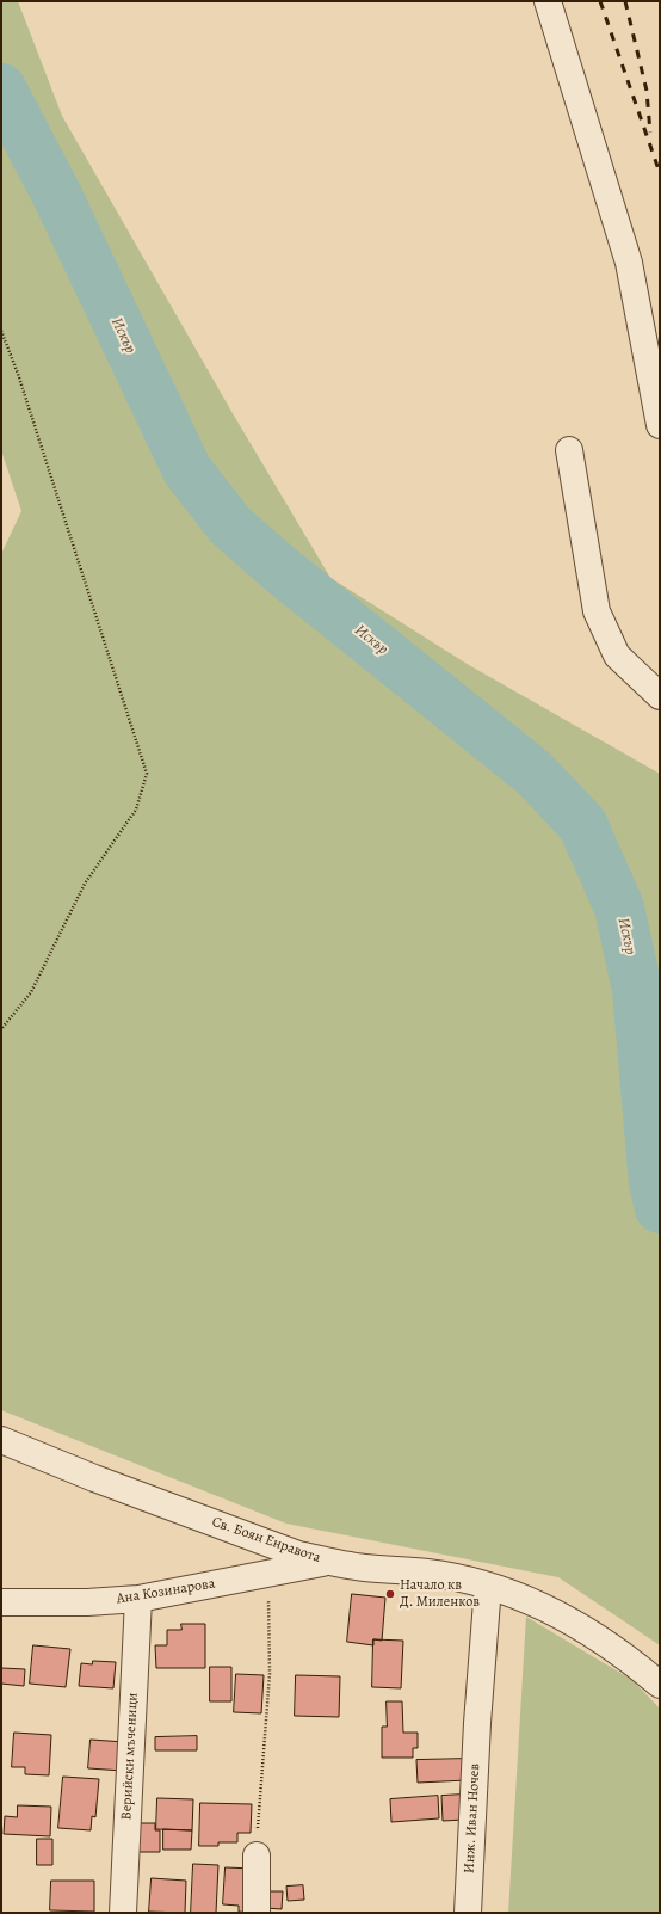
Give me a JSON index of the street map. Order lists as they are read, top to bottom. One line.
{"streets":{"street":["Св. Боян Енравота","Ана Козинарова","Верийски мъченици","Инж. Иван Ночев"]},"crossings":[["Св. Боян Енравота","Ана Козинарова"],["Св. Боян Енравота","Инж. Иван Ночев"],["Ана Козинарова","Верийски мъченици"]],"water":["Искър"],"places":["Начало кв Д. Миленков"]}
